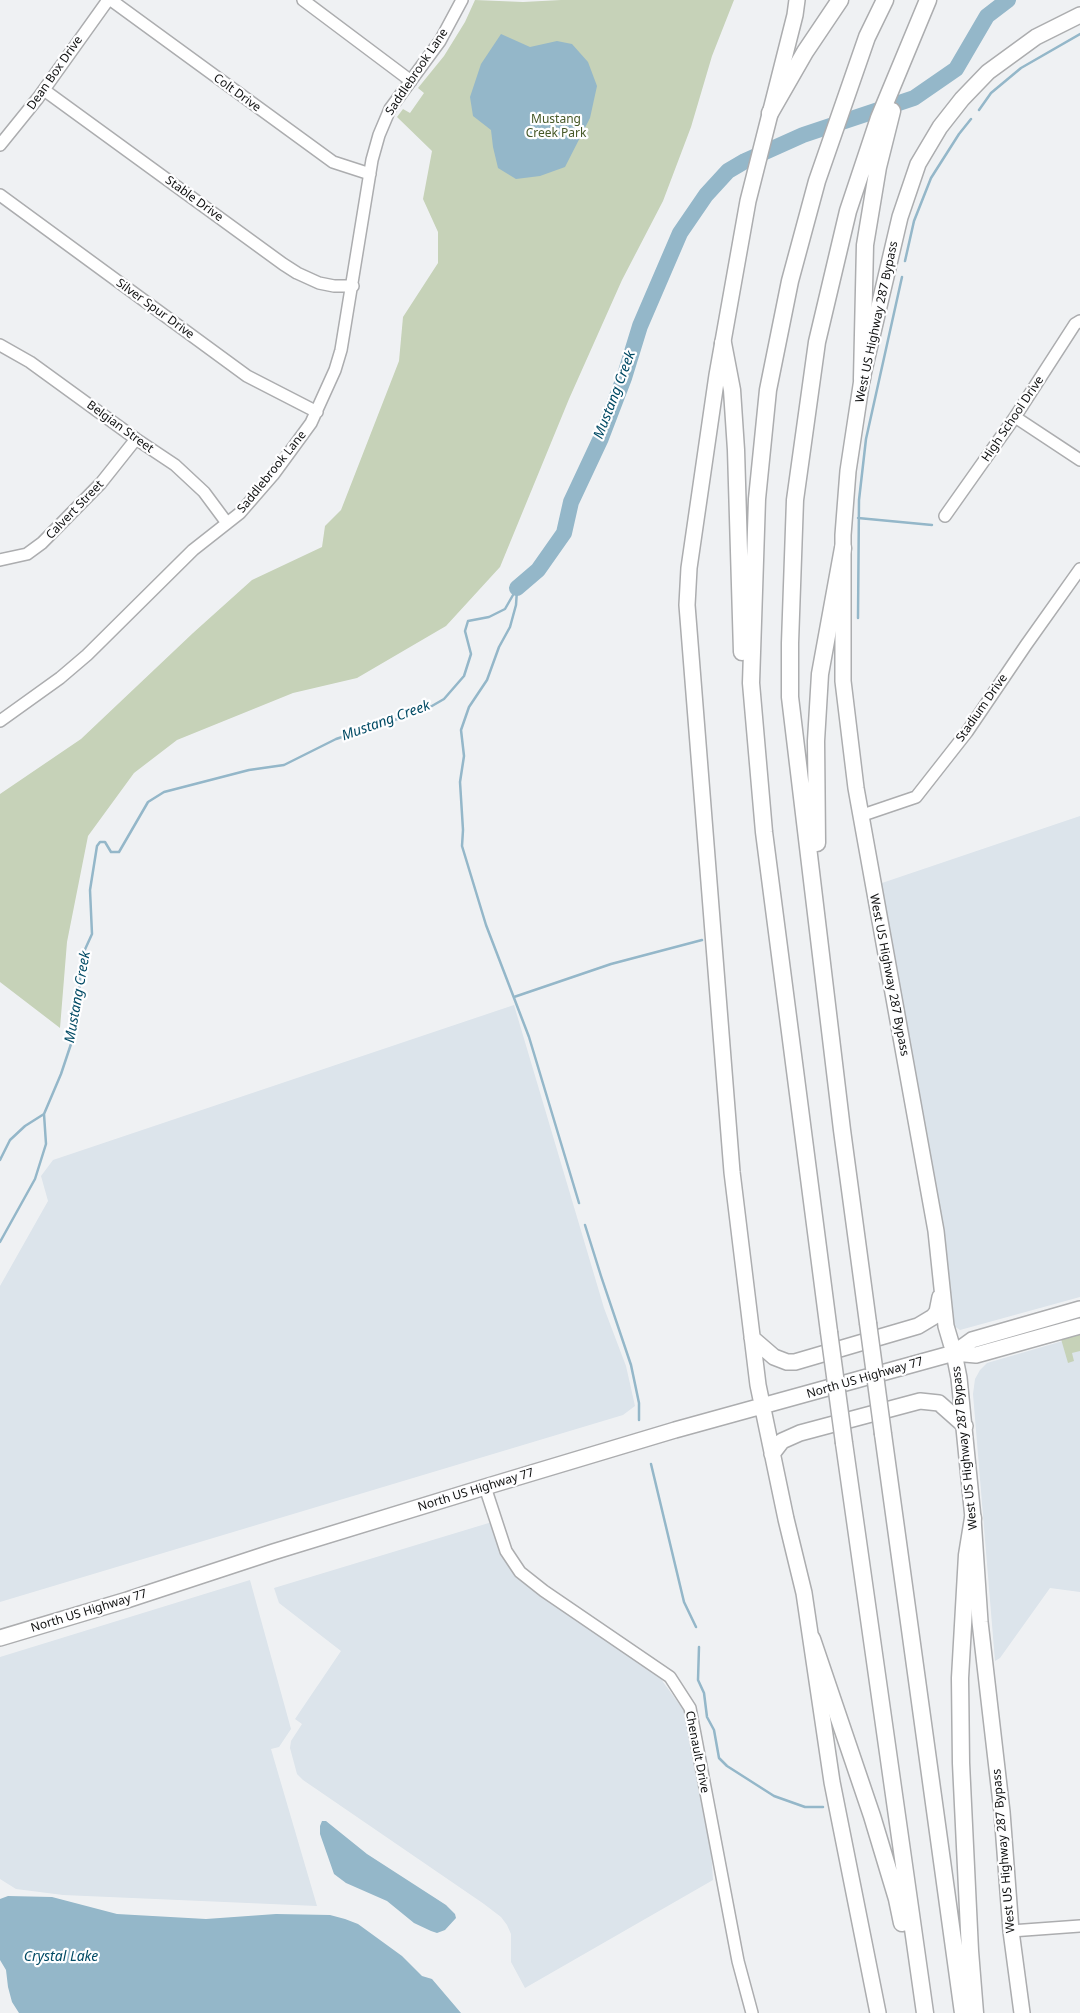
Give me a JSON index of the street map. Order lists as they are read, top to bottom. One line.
{"streets":{"main road":["West US Highway 287 Bypass","North US Highway 77"],"street":["Saddlebrook Lane","Dean Box Drive","Colt Drive","Stable Drive","Silver Spur Drive","High School Drive","Belgian Street","Calvert Street","Stadium Drive","Chenault Drive"]},"crossings":[["Saddlebrook Lane","Colt Drive"],["Saddlebrook Lane","Stable Drive"],["Saddlebrook Lane","Silver Spur Drive"],["Saddlebrook Lane","Belgian Street"],["Dean Box Drive","Colt Drive"],["Dean Box Drive","Stable Drive"],["West US Highway 287 Bypass","Stadium Drive"],["West US Highway 287 Bypass","North US Highway 77"],["Belgian Street","Calvert Street"],["North US Highway 77","Chenault Drive"]],"water":["Mustang Creek","Crystal Lake"],"parks":["Mustang Creek Park"]}
